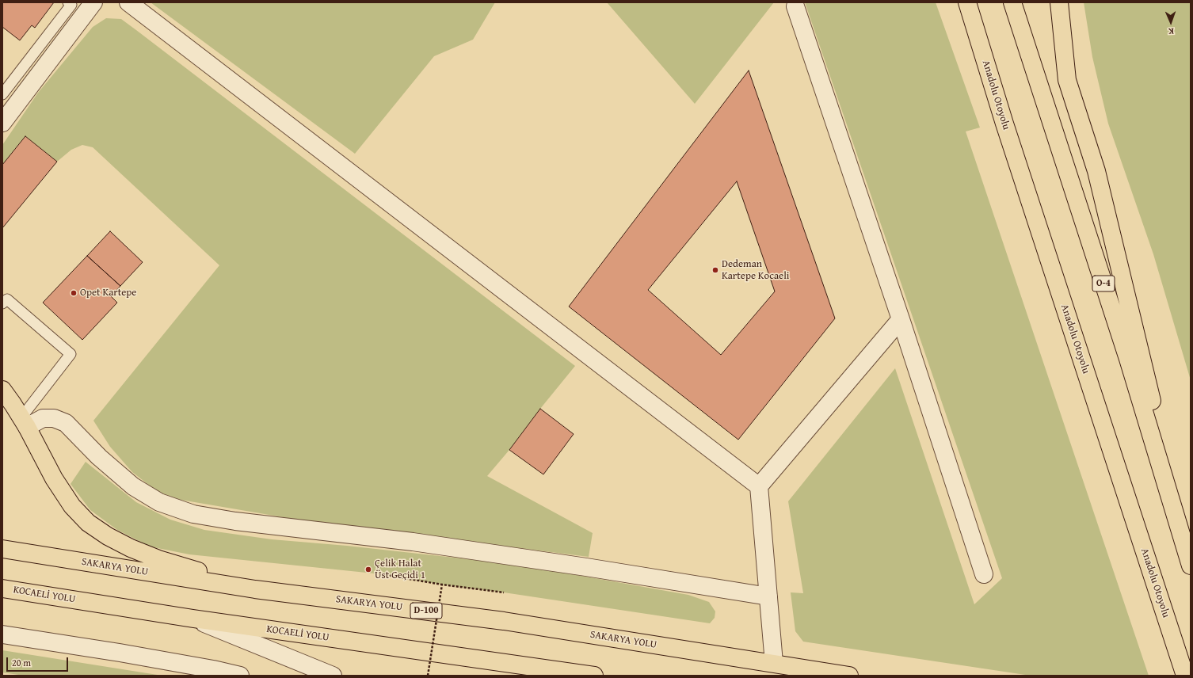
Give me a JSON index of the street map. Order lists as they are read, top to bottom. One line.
{"streets":{"highway":["Anadolu Otoyolu","O-4","SAKARYA YOLU","KOCAELİ YOLU","D-100"]},"places":["Dedeman Kartepe Kocaeli","Opet Kartepe","Çelik Halat Üst Geçidi 1"],"scale_bar":"20 m","north":"bottom"}
